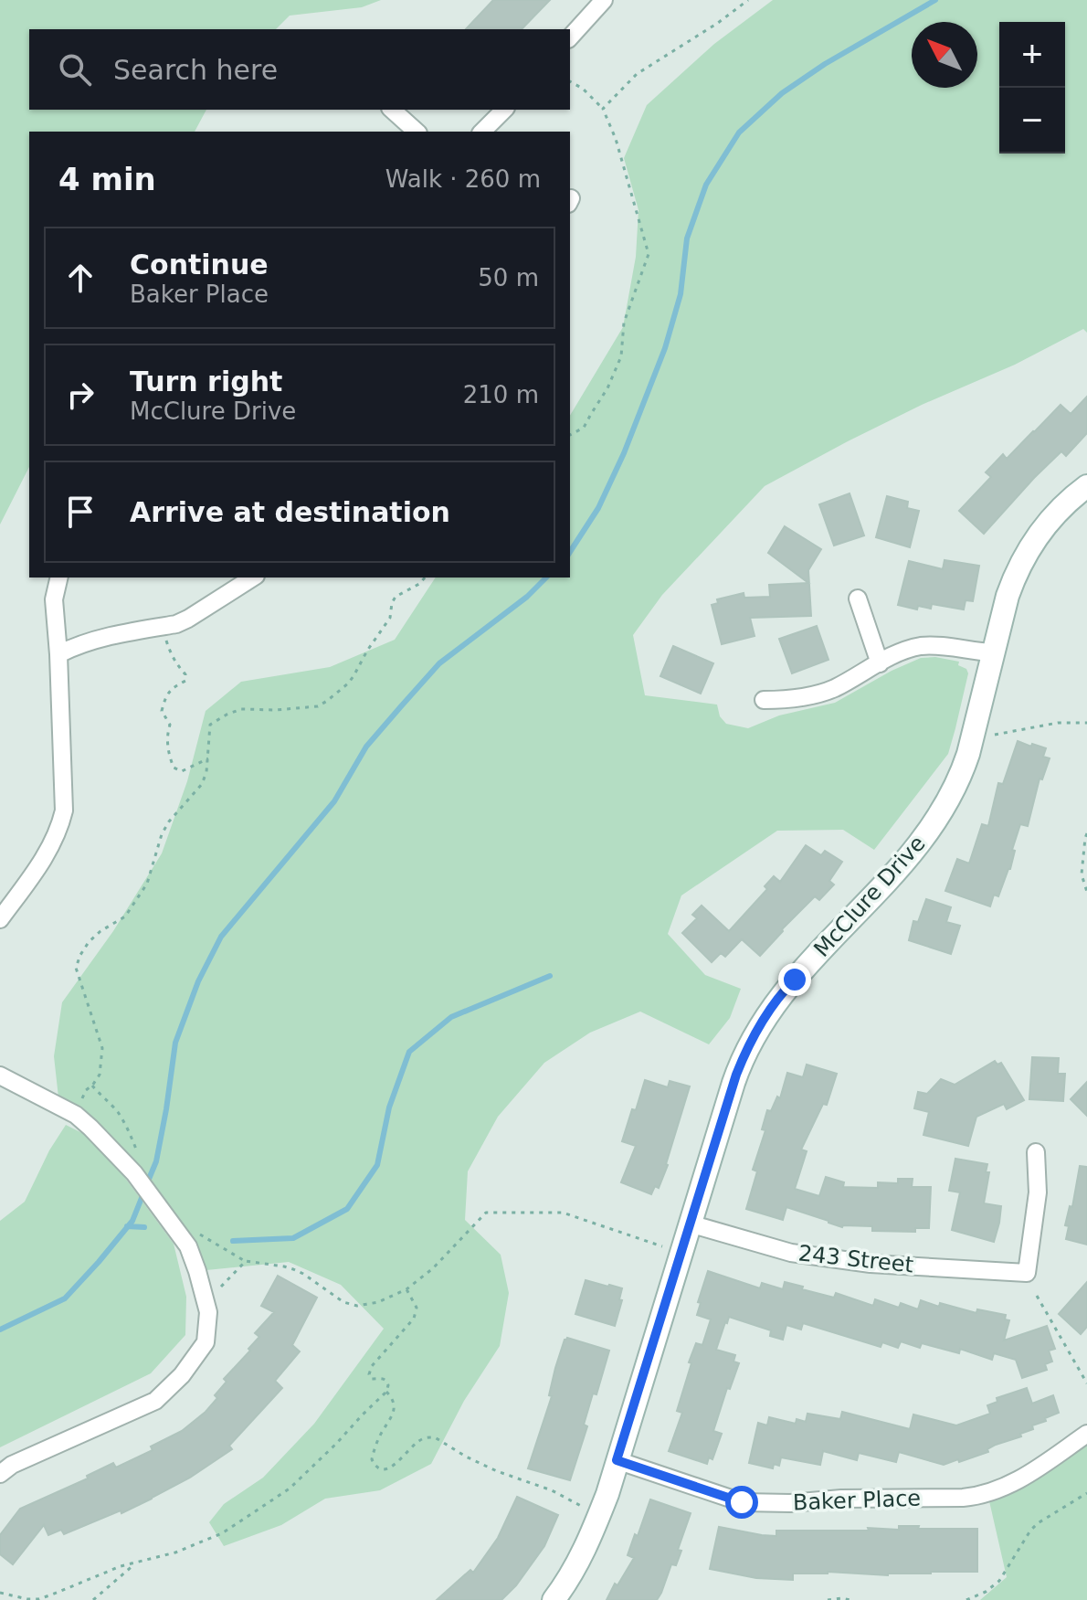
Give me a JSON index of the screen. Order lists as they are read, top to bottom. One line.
{"streets":{"street":["McClure Drive","243 Street","Baker Place"]},"crossings":[["McClure Drive","243 Street"],["McClure Drive","Baker Place"]],"north":"top left","page":{"map_buttons":["+","−"],"search":"Search here","heading":["4 min","Walk · 260 m"],"list":[["Continue","Baker Place","50 m"],["Turn right","McClure Drive","210 m"],"Arrive at destination"]}}
